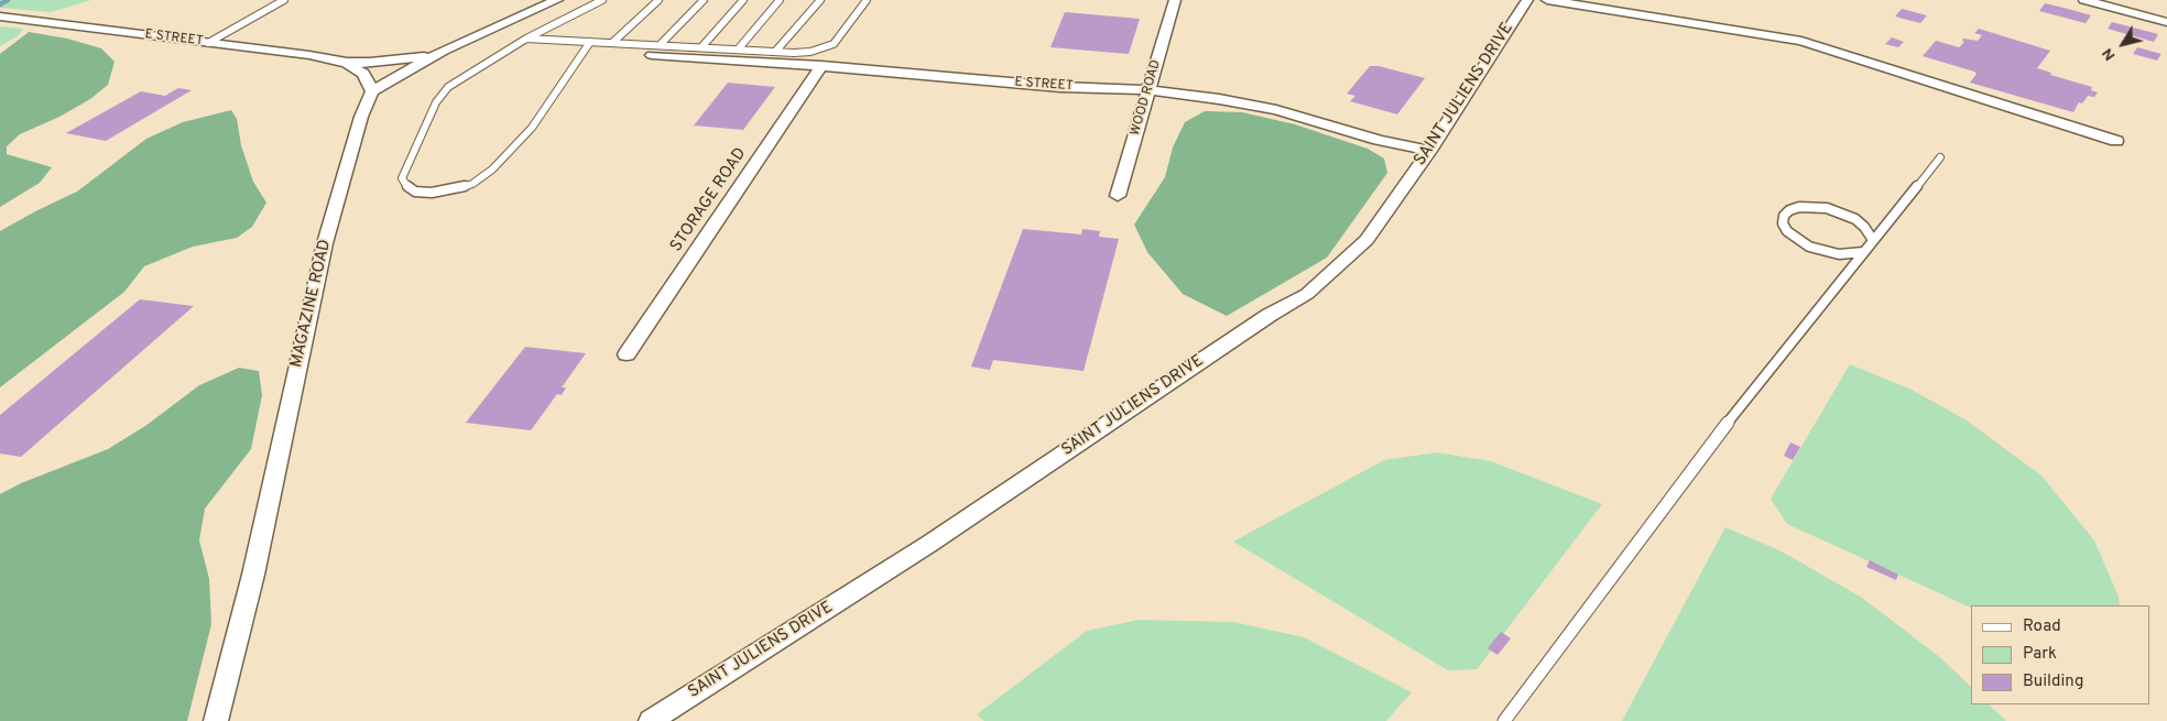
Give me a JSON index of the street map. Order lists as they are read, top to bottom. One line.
{"streets":{"street":["E STREET","SAINT JULIENS DRIVE","WOOD ROAD","STORAGE ROAD","MAGAZINE ROAD"]},"crossings":[["E STREET","SAINT JULIENS DRIVE"],["E STREET","WOOD ROAD"],["E STREET","STORAGE ROAD"]],"legend":["Road","Park","Building"],"north":"bottom left"}
